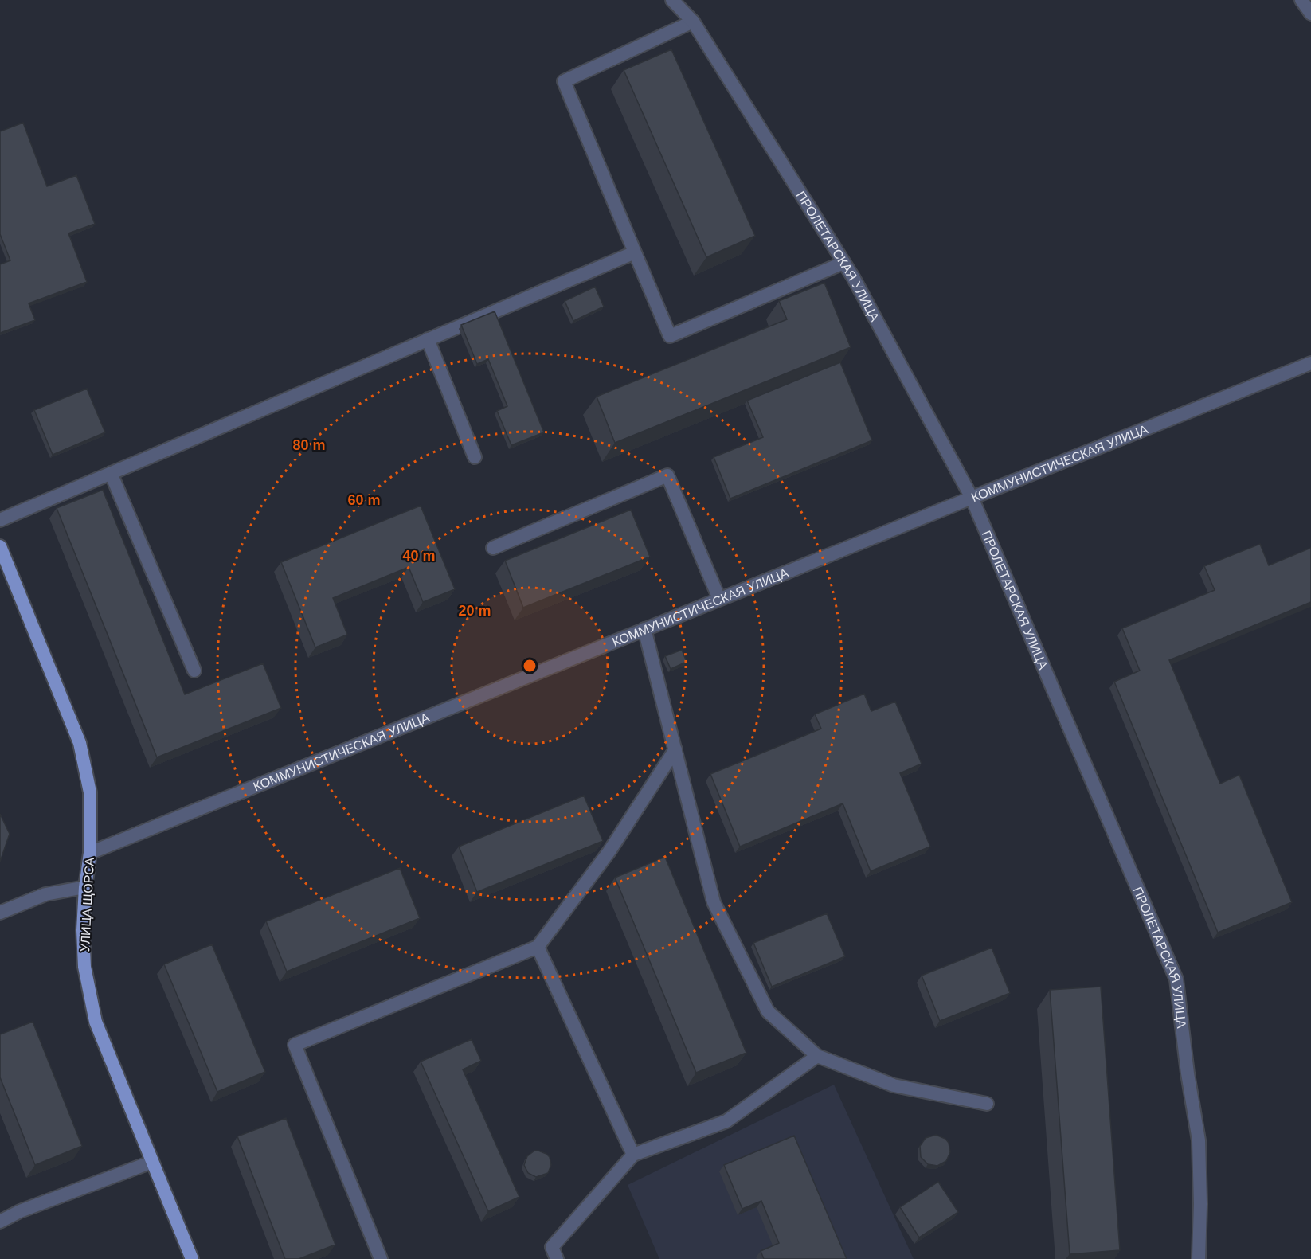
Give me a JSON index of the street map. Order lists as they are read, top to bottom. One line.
{"streets":{"main road":["УЛИЦА ЩОРСА"],"street":["ПРОЛЕТАРСКАЯ УЛИЦА","КОММУНИСТИЧЕСКАЯ УЛИЦА"]},"crossings":[["ПРОЛЕТАРСКАЯ УЛИЦА","КОММУНИСТИЧЕСКАЯ УЛИЦА"],["КОММУНИСТИЧЕСКАЯ УЛИЦА","УЛИЦА ЩОРСА"]],"rings":["80 m","60 m","40 m","20 m"]}
